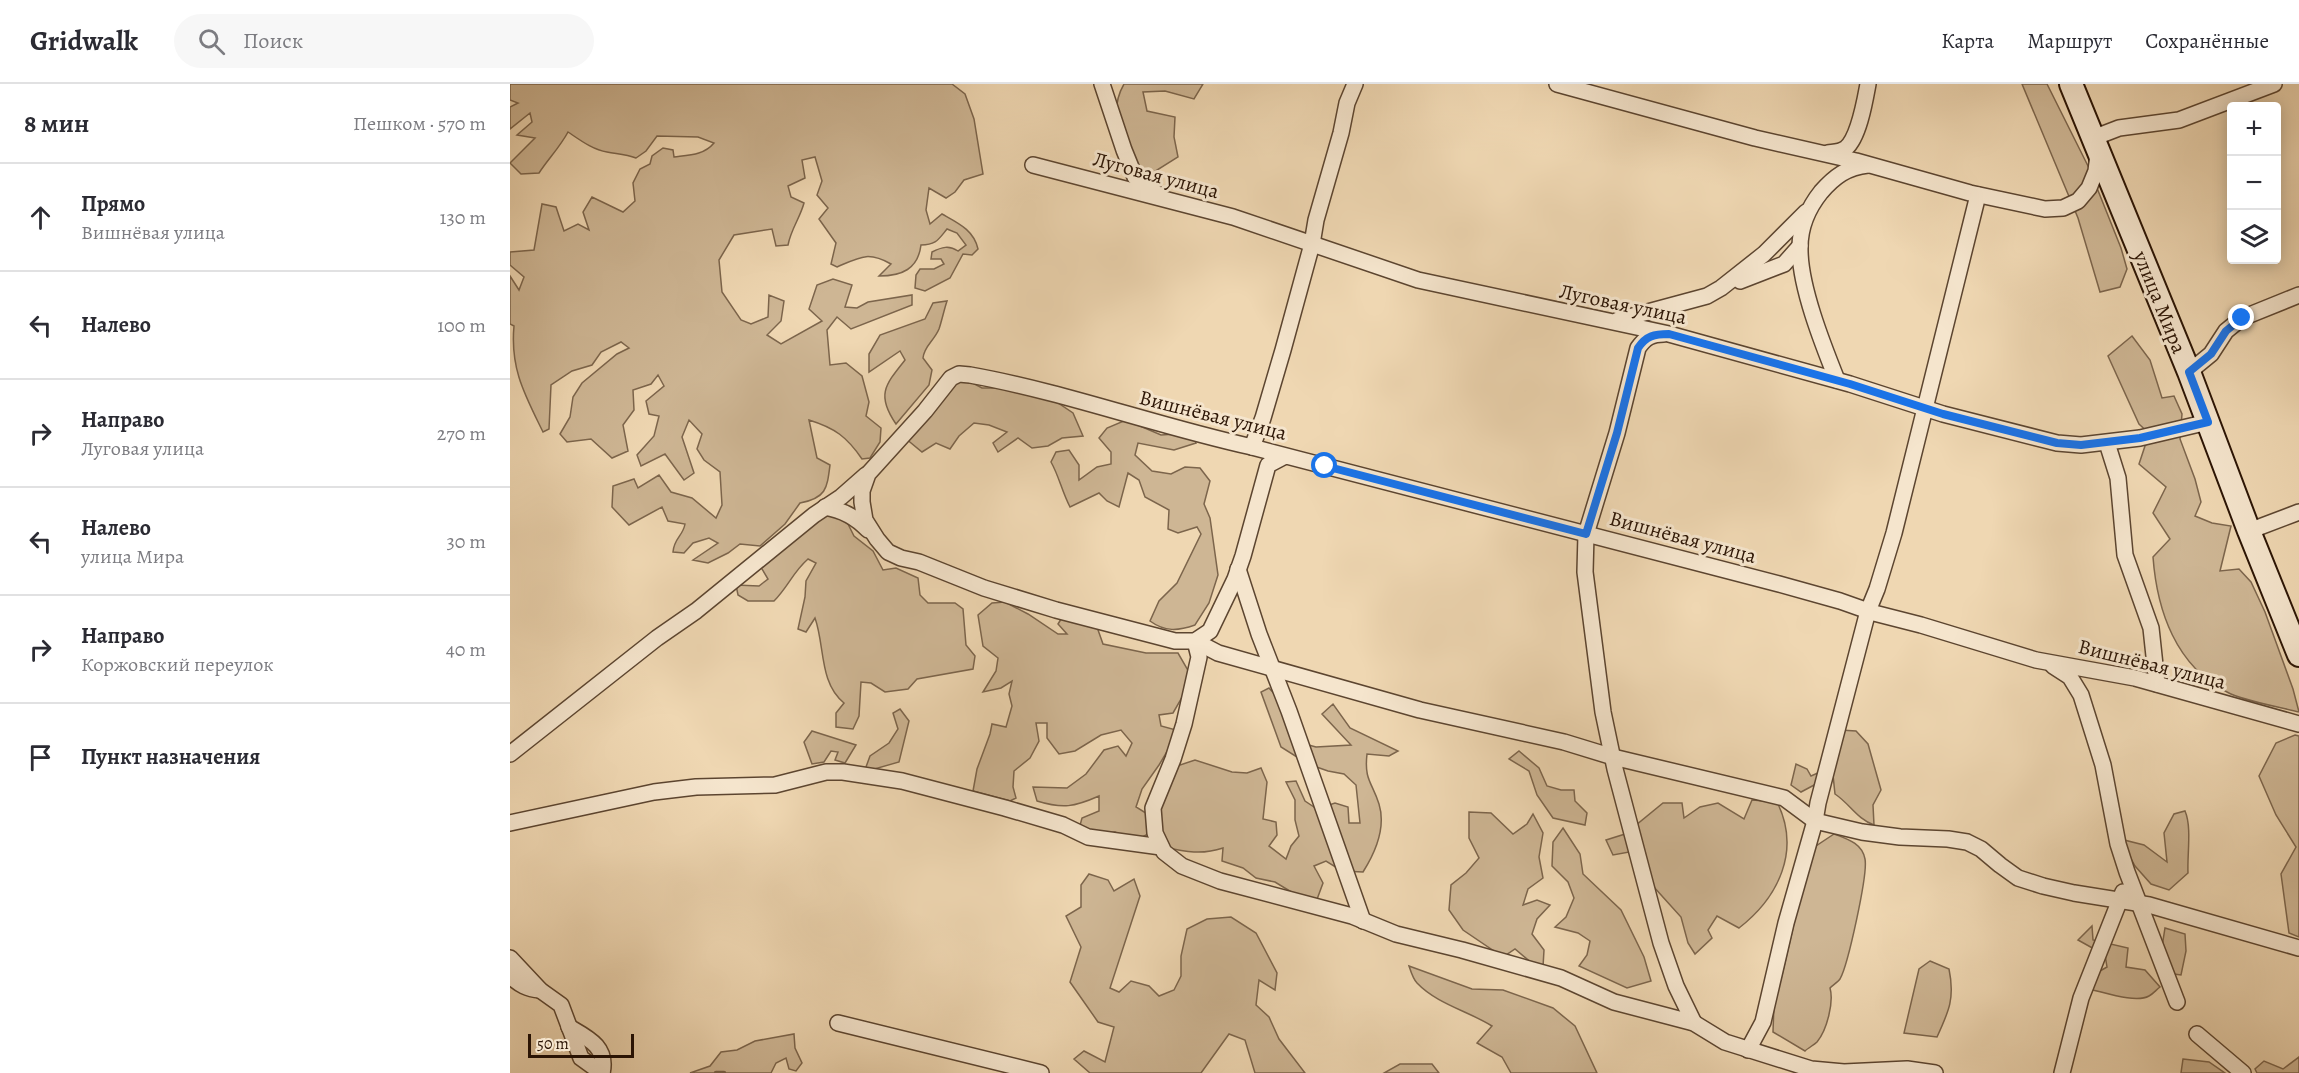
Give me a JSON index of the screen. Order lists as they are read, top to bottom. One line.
{"streets":{"main road":["улица Мира"],"street":["Луговая улица","Вишнёвая улица"]},"crossings":[["Луговая улица","улица Мира"]],"scale_bar":"50 m","page":{"header":"Gridwalk","search":"Поиск","nav":["Карта","Маршрут","Сохранённые"],"heading":["8 мин","Пешком · 570 m"],"map_buttons":["+","−"],"list":[["Прямо","Вишнёвая улица","130 m"],["Налево","100 m"],["Направо","Луговая улица","270 m"],["Налево","улица Мира","30 m"],["Направо","Коржовский переулок","40 m"],"Пункт назначения"],"scale":"50 m"}}
